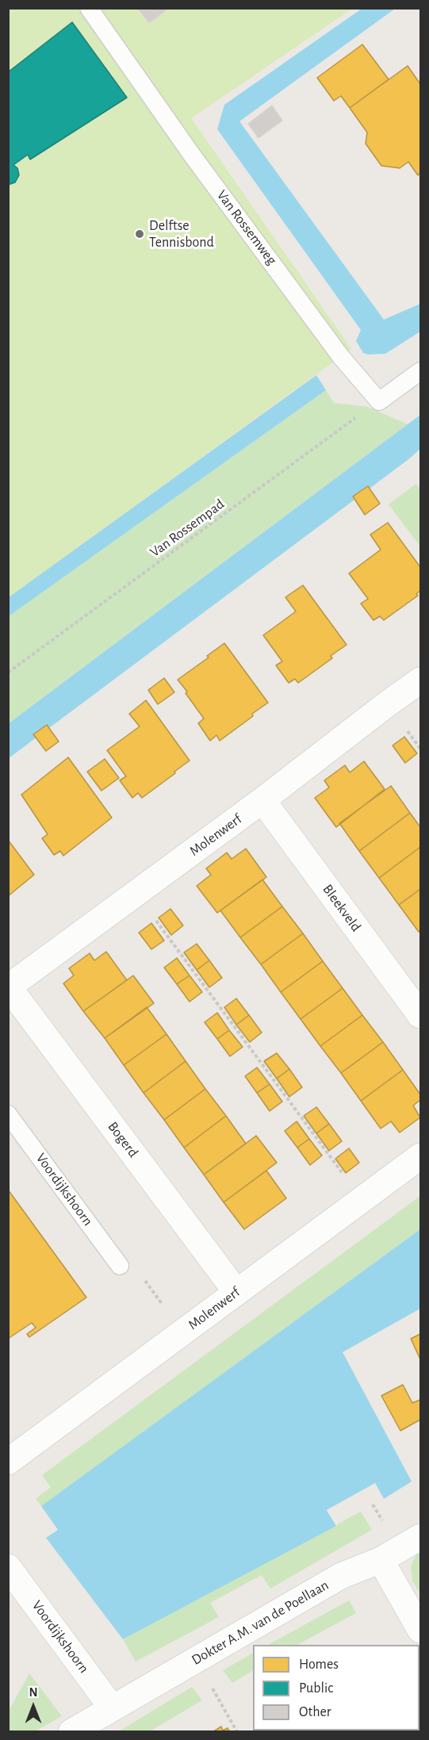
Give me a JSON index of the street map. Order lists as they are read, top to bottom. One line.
{"streets":{"street":["Molenwerf","Bleekveld","Bogerd","Voordijkshoorn","Dokter A.M. van de Poellaan"],"lane":["Van Rossemweg"],"path":["Van Rossempad"]},"crossings":[["Van Rossemweg","Van Rossempad"],["Molenwerf","Bleekveld"],["Molenwerf","Bogerd"],["Voordijkshoorn","Dokter A.M. van de Poellaan"]],"places":["Delftse Tennisbond"],"legend":["Homes","Public","Other"],"north":"top"}
